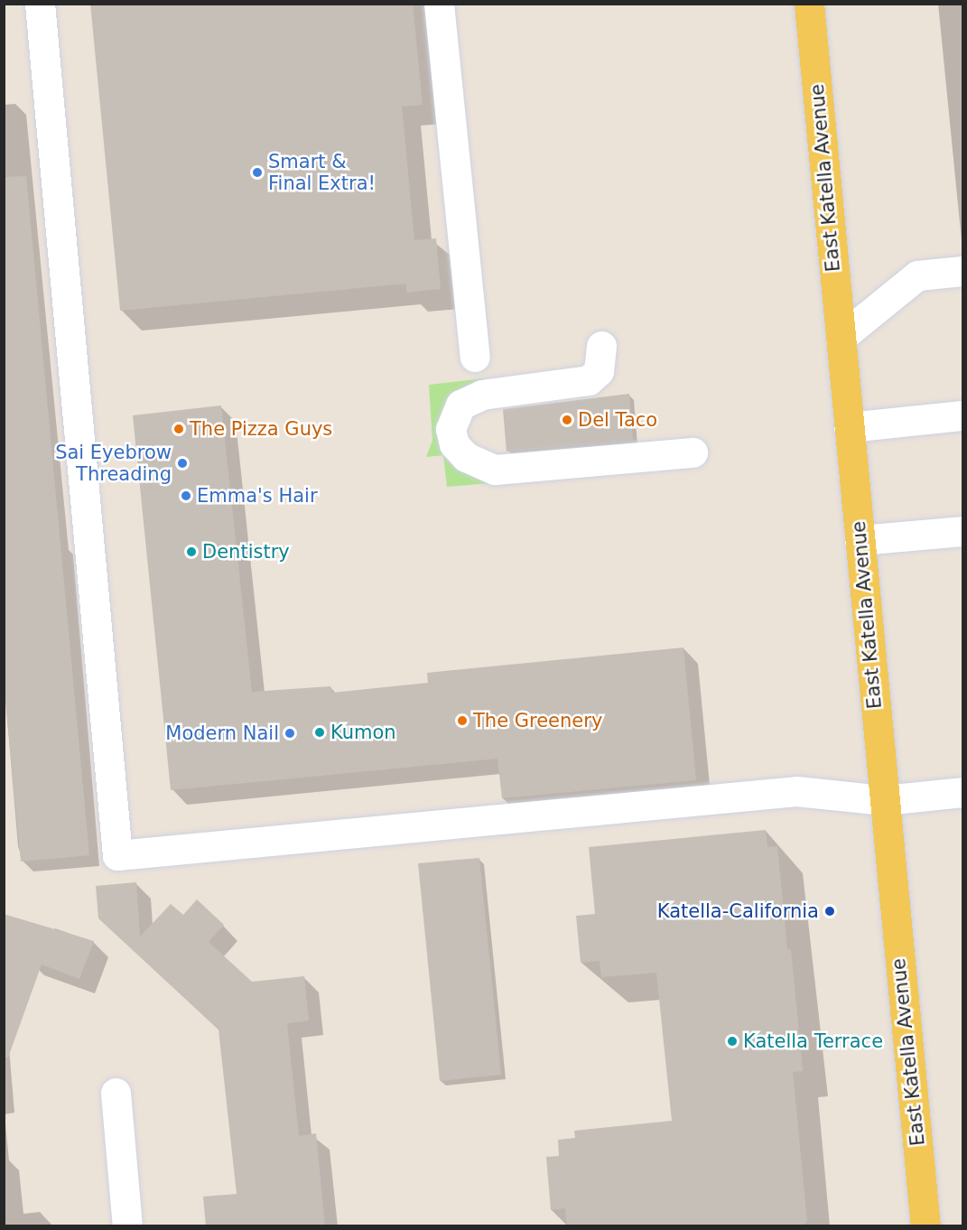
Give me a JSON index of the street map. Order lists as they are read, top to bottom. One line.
{"streets":{"main road":["East Katella Avenue"]},"places":["Smart & Final Extra!","Del Taco","The Pizza Guys","Sai Eyebrow Threading","Emma's Hair","Dentistry","The Greenery","Kumon","Modern Nail","Katella-California","Katella Terrace"]}
